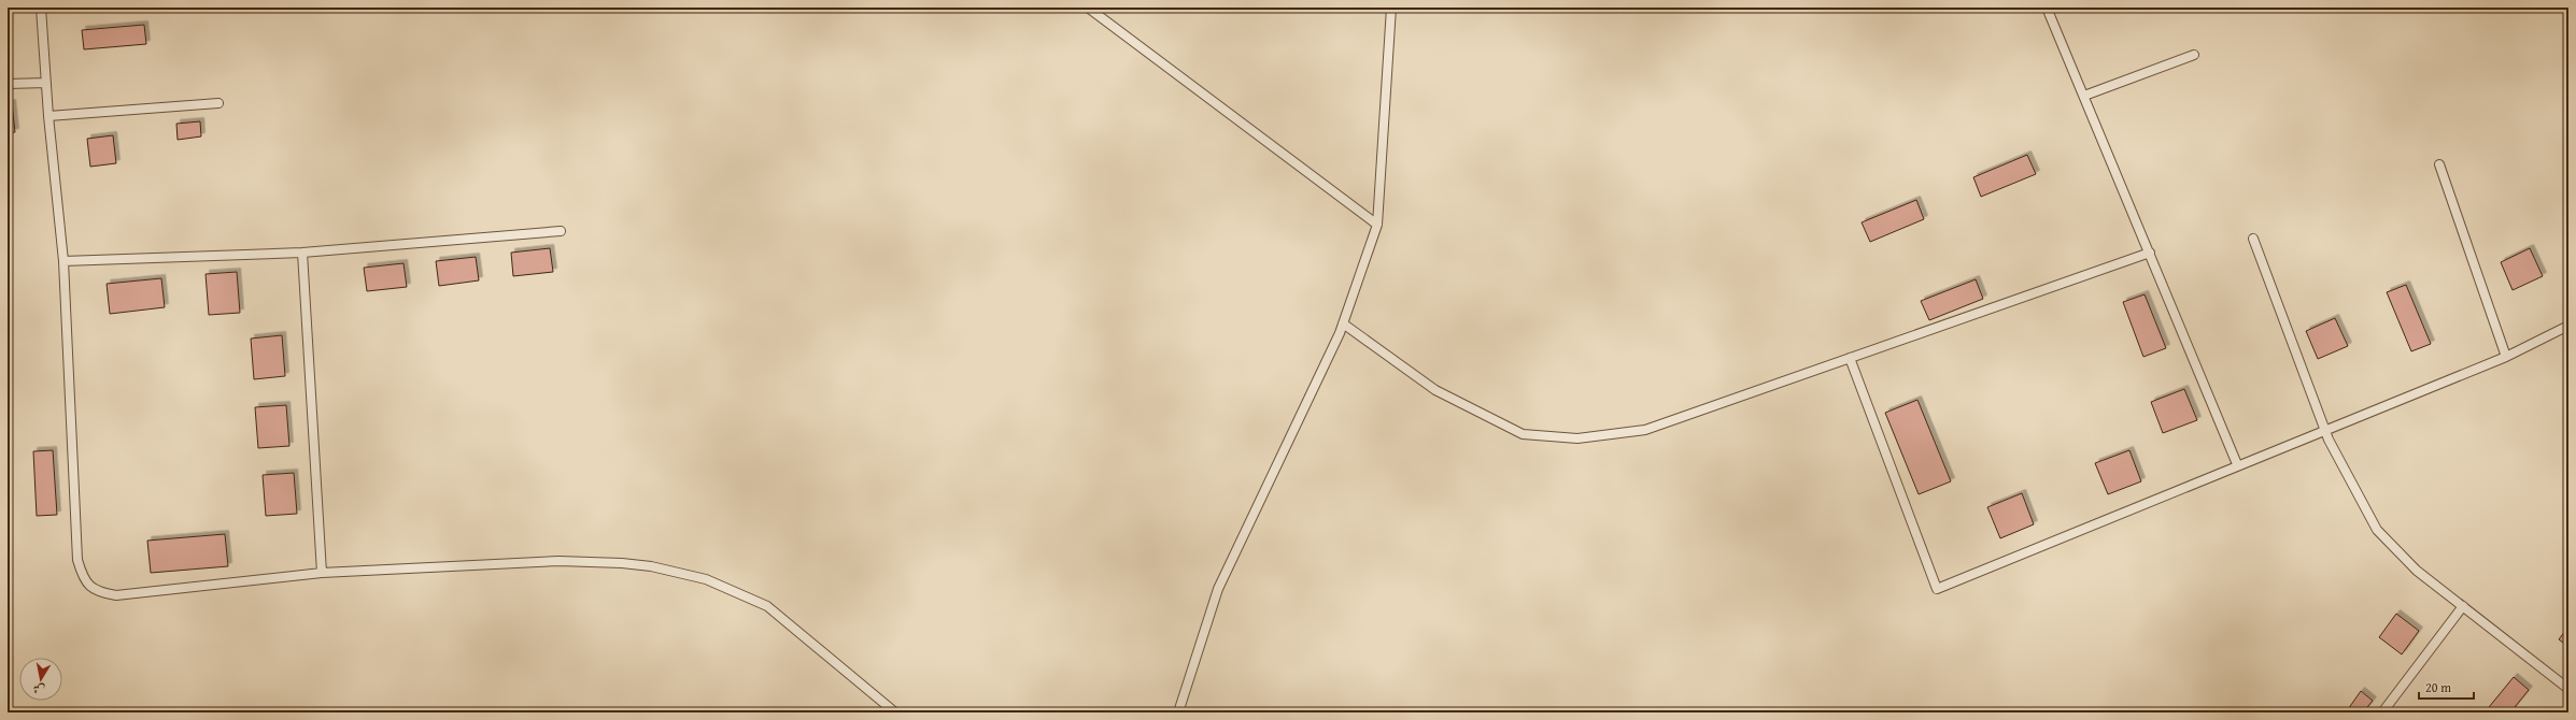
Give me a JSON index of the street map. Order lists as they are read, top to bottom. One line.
{"scale_bar":"20 m","north":"bottom"}
